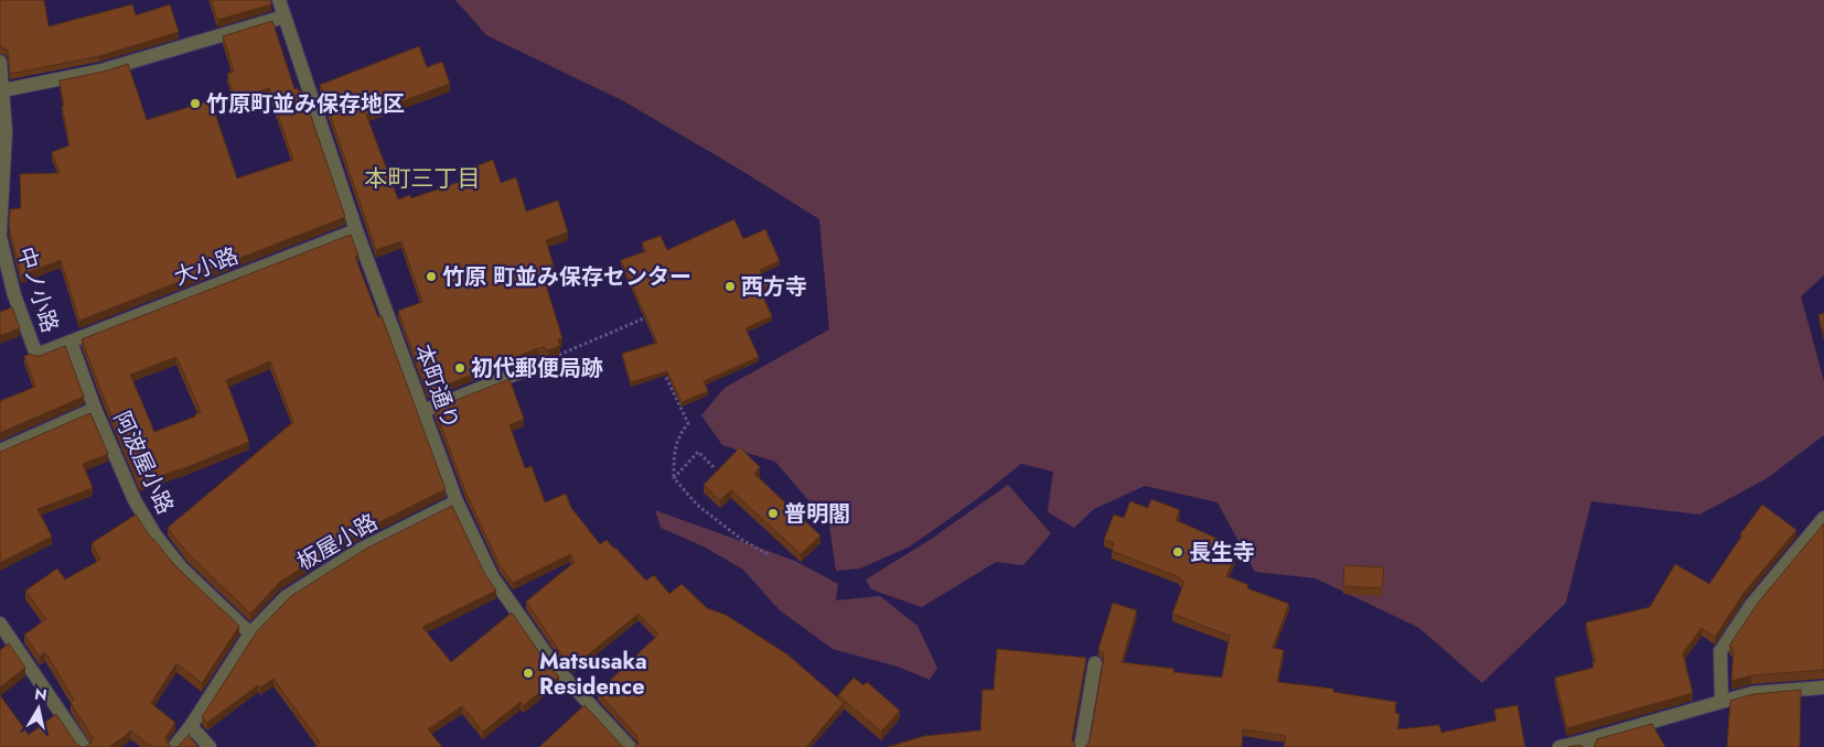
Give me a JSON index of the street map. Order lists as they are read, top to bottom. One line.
{"streets":{"street":["大小路","中ノ小路","本町通り","阿波屋小路","板屋小路"]},"crossings":[["大小路","中ノ小路"],["大小路","本町通り"],["大小路","阿波屋小路"],["本町通り","板屋小路"],["阿波屋小路","板屋小路"]],"districts":["本町三丁目"],"places":["竹原町並み保存地区","竹原 町並み保存センター","西方寺","初代郵便局跡","普明閣","長生寺","Matsusaka Residence"],"north":"top"}
